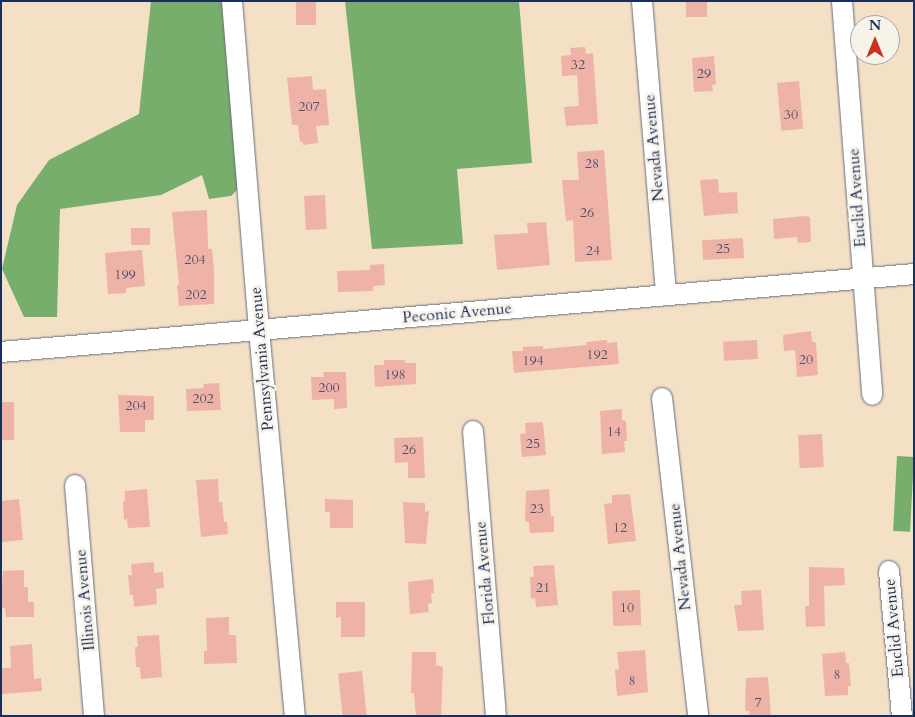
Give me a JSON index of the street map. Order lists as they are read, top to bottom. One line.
{"streets":{"street":["Nevada Avenue","Euclid Avenue","Peconic Avenue","Pennsylvania Avenue","Florida Avenue","Illinois Avenue"]},"crossings":[["Nevada Avenue","Peconic Avenue"],["Euclid Avenue","Peconic Avenue"],["Peconic Avenue","Pennsylvania Avenue"]],"house_numbers":["32","29","207","30","28","26","25","24","204","199","202","192","20","194","198","200","202","204","14","25","26","23","12","21","10","8","8","7"],"north":"top"}
